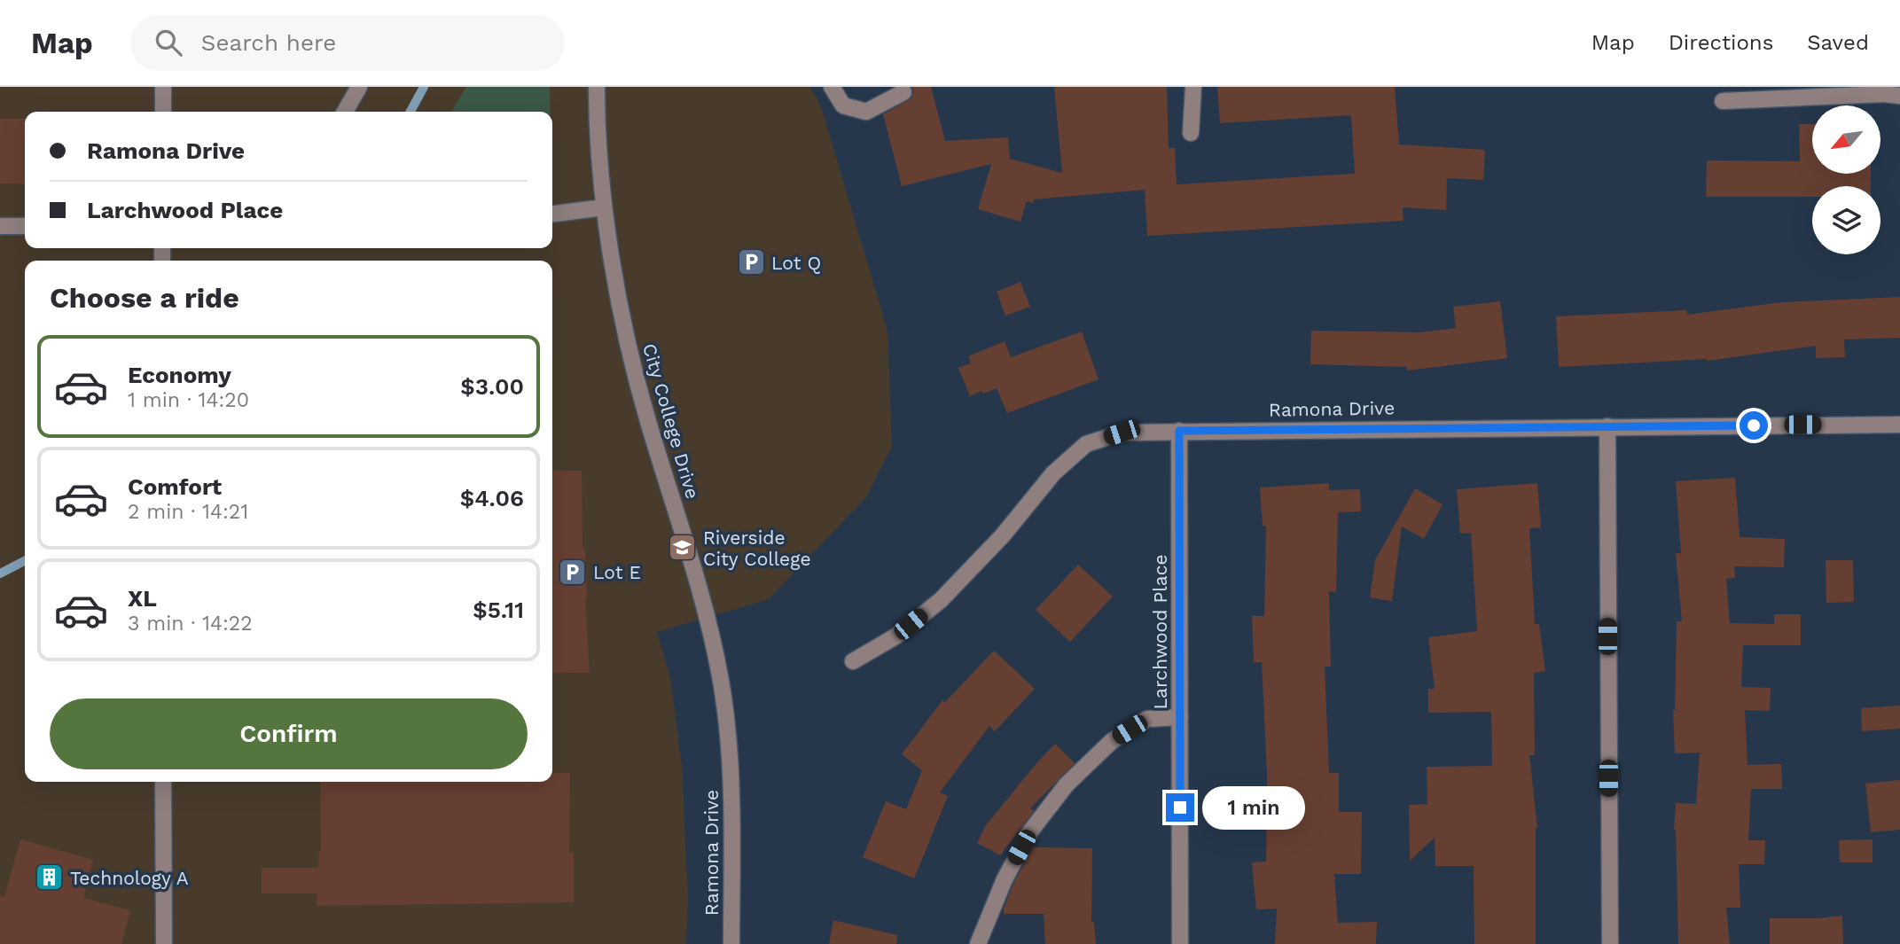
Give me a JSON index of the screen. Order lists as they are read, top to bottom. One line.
{"streets":{"street":["Ramona Drive","City College Drive","Larchwood Place"]},"crossings":[["Ramona Drive","City College Drive"],["Ramona Drive","Larchwood Place"]],"places":{"parking":["Lot Q","Lot E"],"school or university":["Riverside City College"],"building":["Technology A"]},"north":"bottom left","page":{"header":"Map","search":"Search here","nav":["Map","Directions","Saved"],"banner":["Ramona Drive","Larchwood Place"],"heading":"Choose a ride","list":[{"name":"Economy","note":"1 min · 14:20","value":"$3.00"},{"name":"Comfort","note":"2 min · 14:21","value":"$4.06"},{"name":"XL","note":"3 min · 14:22","value":"$5.11"}],"buttons":"Confirm","bubble":"1 min"}}
